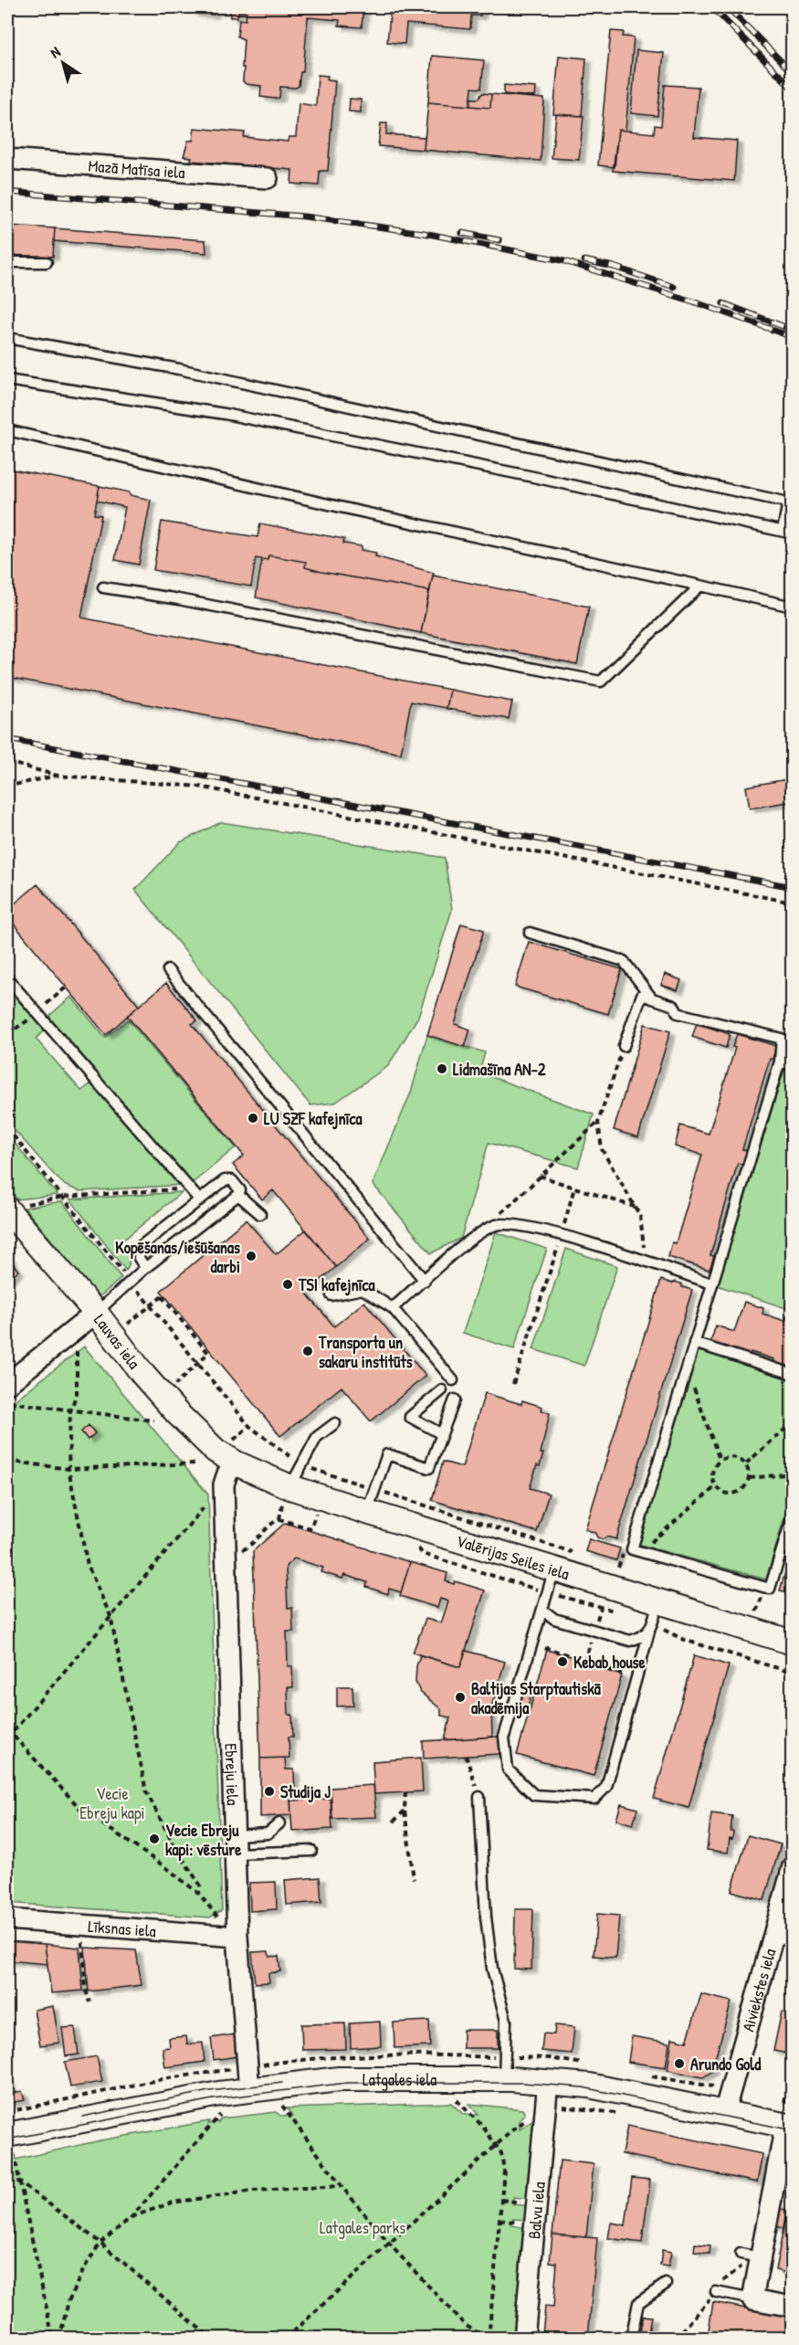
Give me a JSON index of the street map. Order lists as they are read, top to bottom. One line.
{"streets":{"street":["Mazā Matīsa iela","Lauvas iela","Valērijas Seiles iela","Ebreju iela","Līksnas iela","Aiviekstes iela","Latgales iela","Balvu iela"]},"crossings":[["Lauvas iela","Valērijas Seiles iela"],["Lauvas iela","Ebreju iela"],["Valērijas Seiles iela","Ebreju iela"],["Ebreju iela","Līksnas iela"],["Ebreju iela","Latgales iela"],["Aiviekstes iela","Latgales iela"],["Latgales iela","Balvu iela"]],"parks":["Vecie Ebreju kapi","Latgales parks"],"places":["Lidmašīna AN-2","LU SZF kafejnīca","Kopēšanas/iešūšanas darbi","TSI kafejnīca","Transporta un sakaru institūts","Kebab house","Baltijas Starptautiskā akadēmija","Studija J","Vecie Ebreju kapi: vēsture","Arundo Gold"],"north":"top left"}
